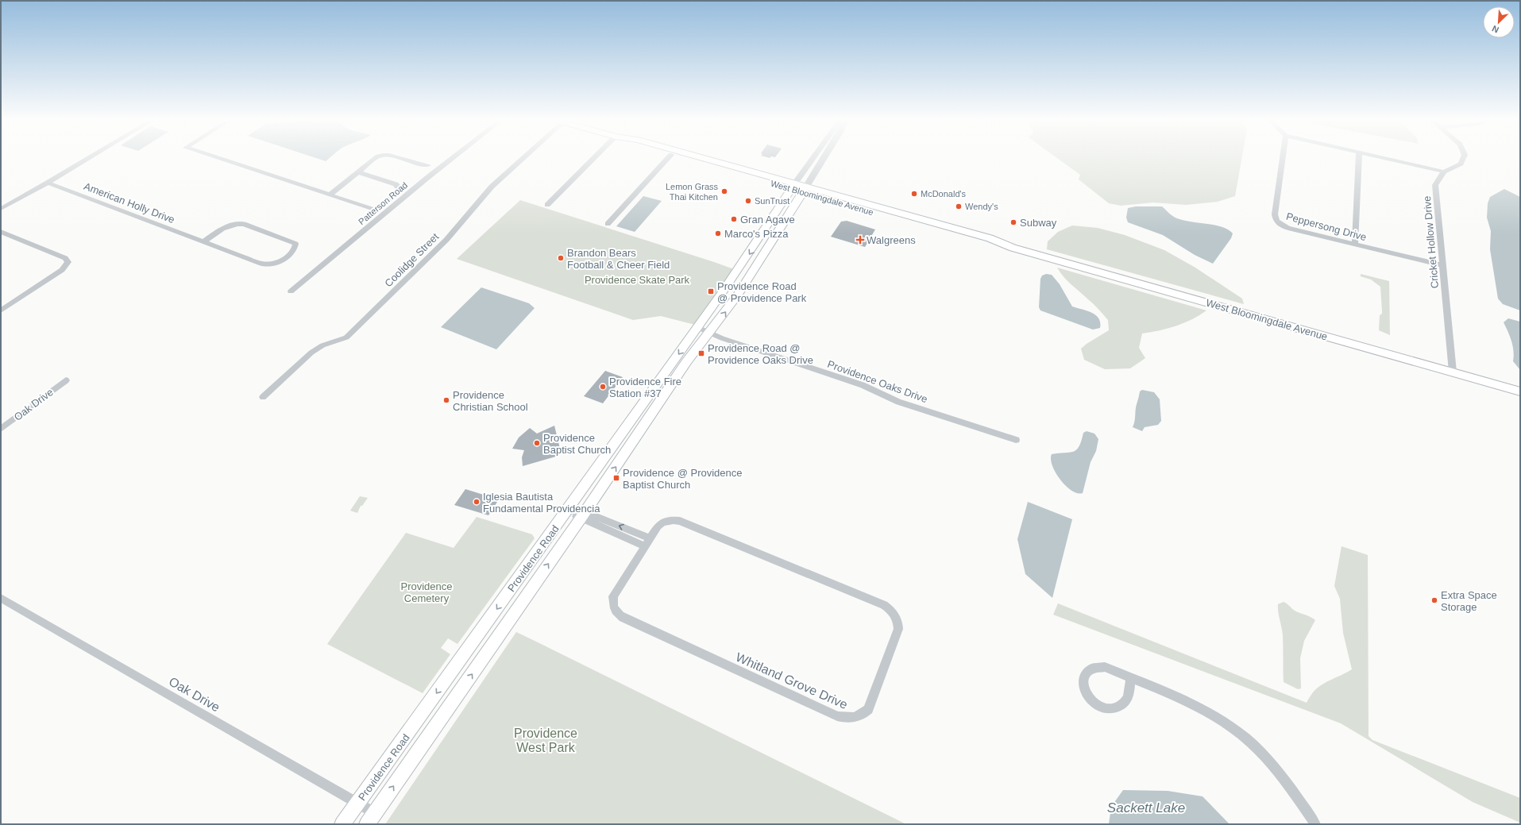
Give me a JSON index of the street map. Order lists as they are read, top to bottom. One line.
{"streets":{"main road":["West Bloomingdale Avenue","Providence Road"],"street":["American Holly Drive","Patterson Road","Peppersong Drive","Cricket Hollow Drive","Coolidge Street","Providence Oaks Drive","Oak Drive","Whitland Grove Drive"]},"crossings":[["West Bloomingdale Avenue","Cricket Hollow Drive"],["West Bloomingdale Avenue","Providence Road"],["Peppersong Drive","Cricket Hollow Drive"],["Providence Oaks Drive","Providence Road"],["Oak Drive","Providence Road"]],"water":["Sackett Lake"],"parks":["Providence Skate Park","Providence Cemetery","Providence West Park"],"places":{"other":["Lemon Grass Thai Kitchen","McDonald's","SunTrust","Wendy's","Gran Agave","Subway","Marco's Pizza","Brandon Bears Football & Cheer Field","Providence Fire Station #37","Providence Christian School","Providence Baptist Church","Iglesia Bautista Fundamental Providencia","Extra Space Storage"],"health":["Walgreens"],"transit":["Providence Road @ Providence Park","Providence Road @ Providence Oaks Drive","Providence @ Providence Baptist Church"]},"north":"bottom left"}
